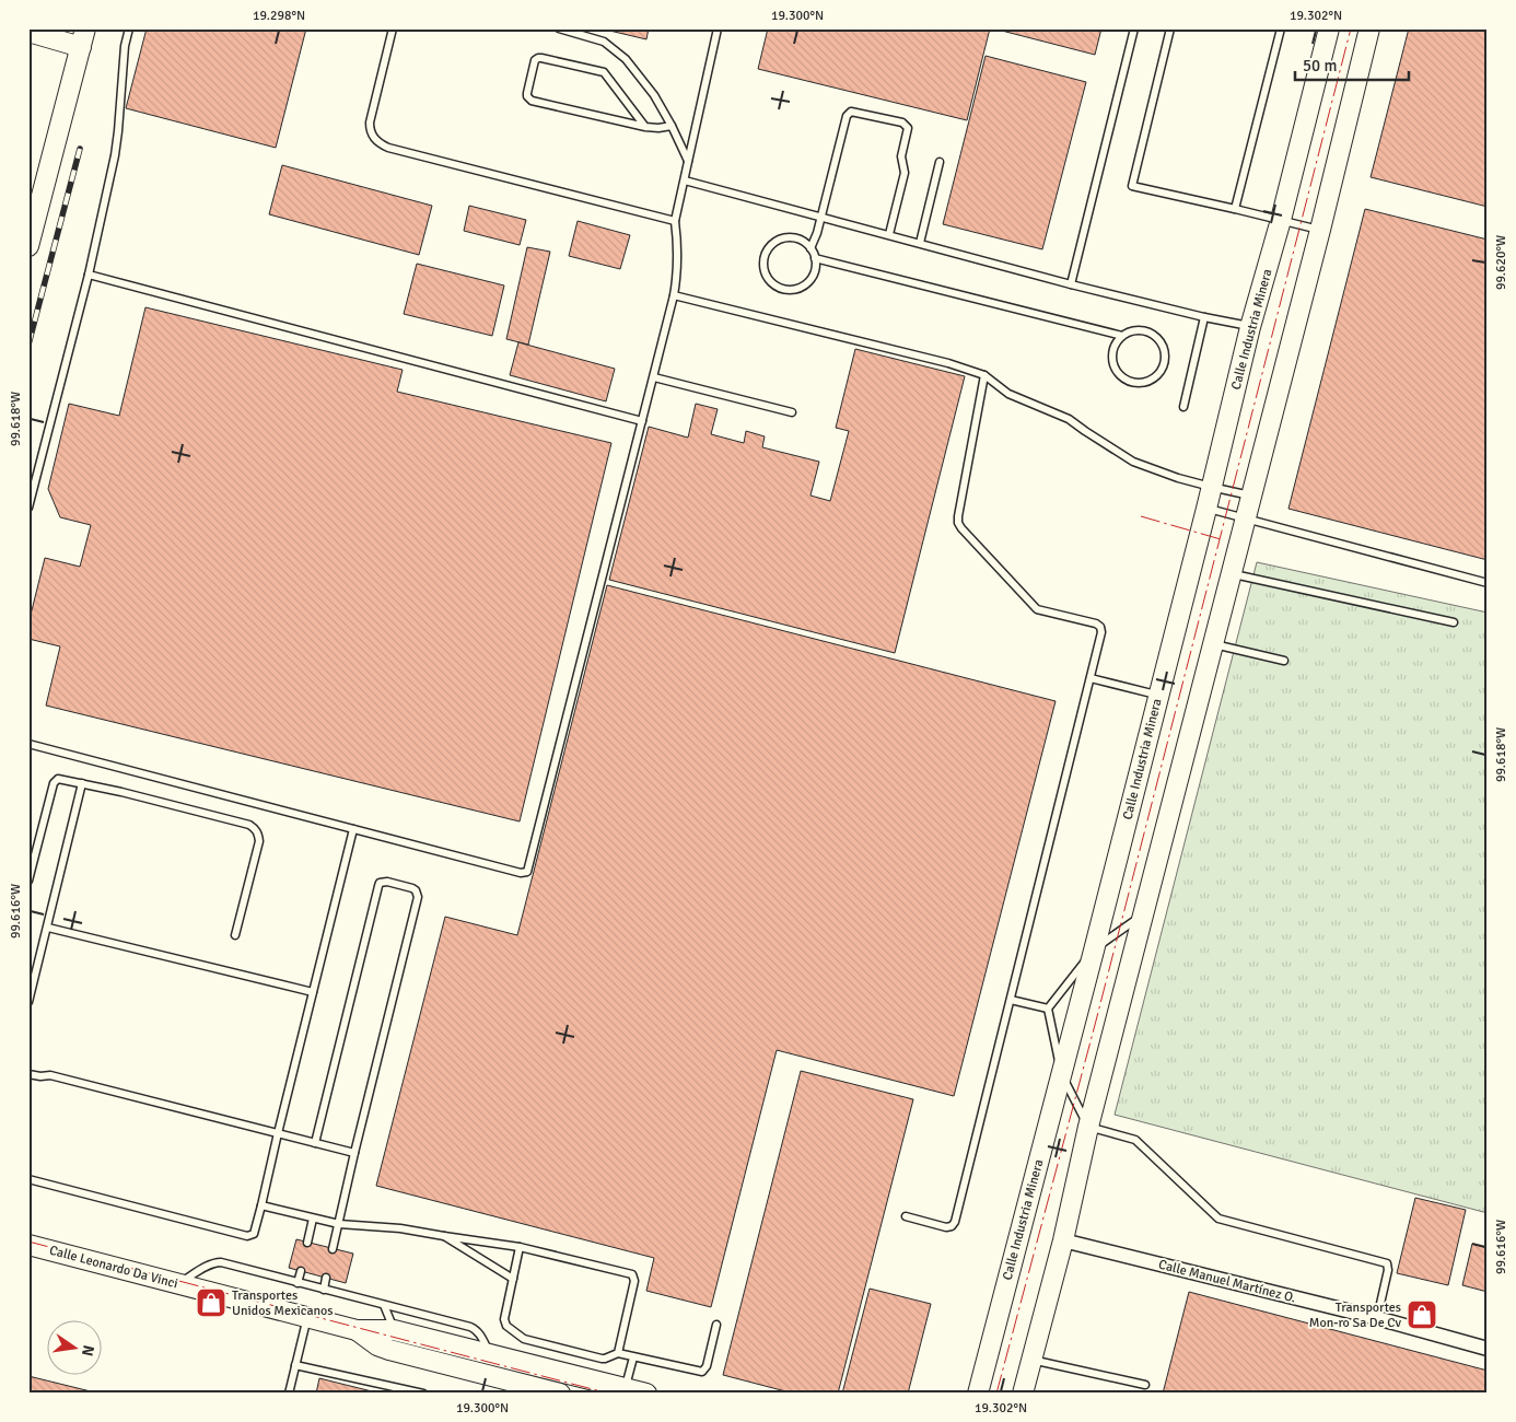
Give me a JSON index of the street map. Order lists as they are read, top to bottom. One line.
{"streets":{"main road":["Calle Industria Minera","Calle Leonardo Da Vinci"],"street":["Calle Manuel Martínez O."]},"places":{"shop":["Transportes Unidos Mexicanos","Transportes Mon-ro Sa De Cv"]},"scale_bar":"50 m","north":"right","coordinates":["19.298°N","19.300°N","19.302°N","99.620°W","99.618°W","99.616°W"]}
